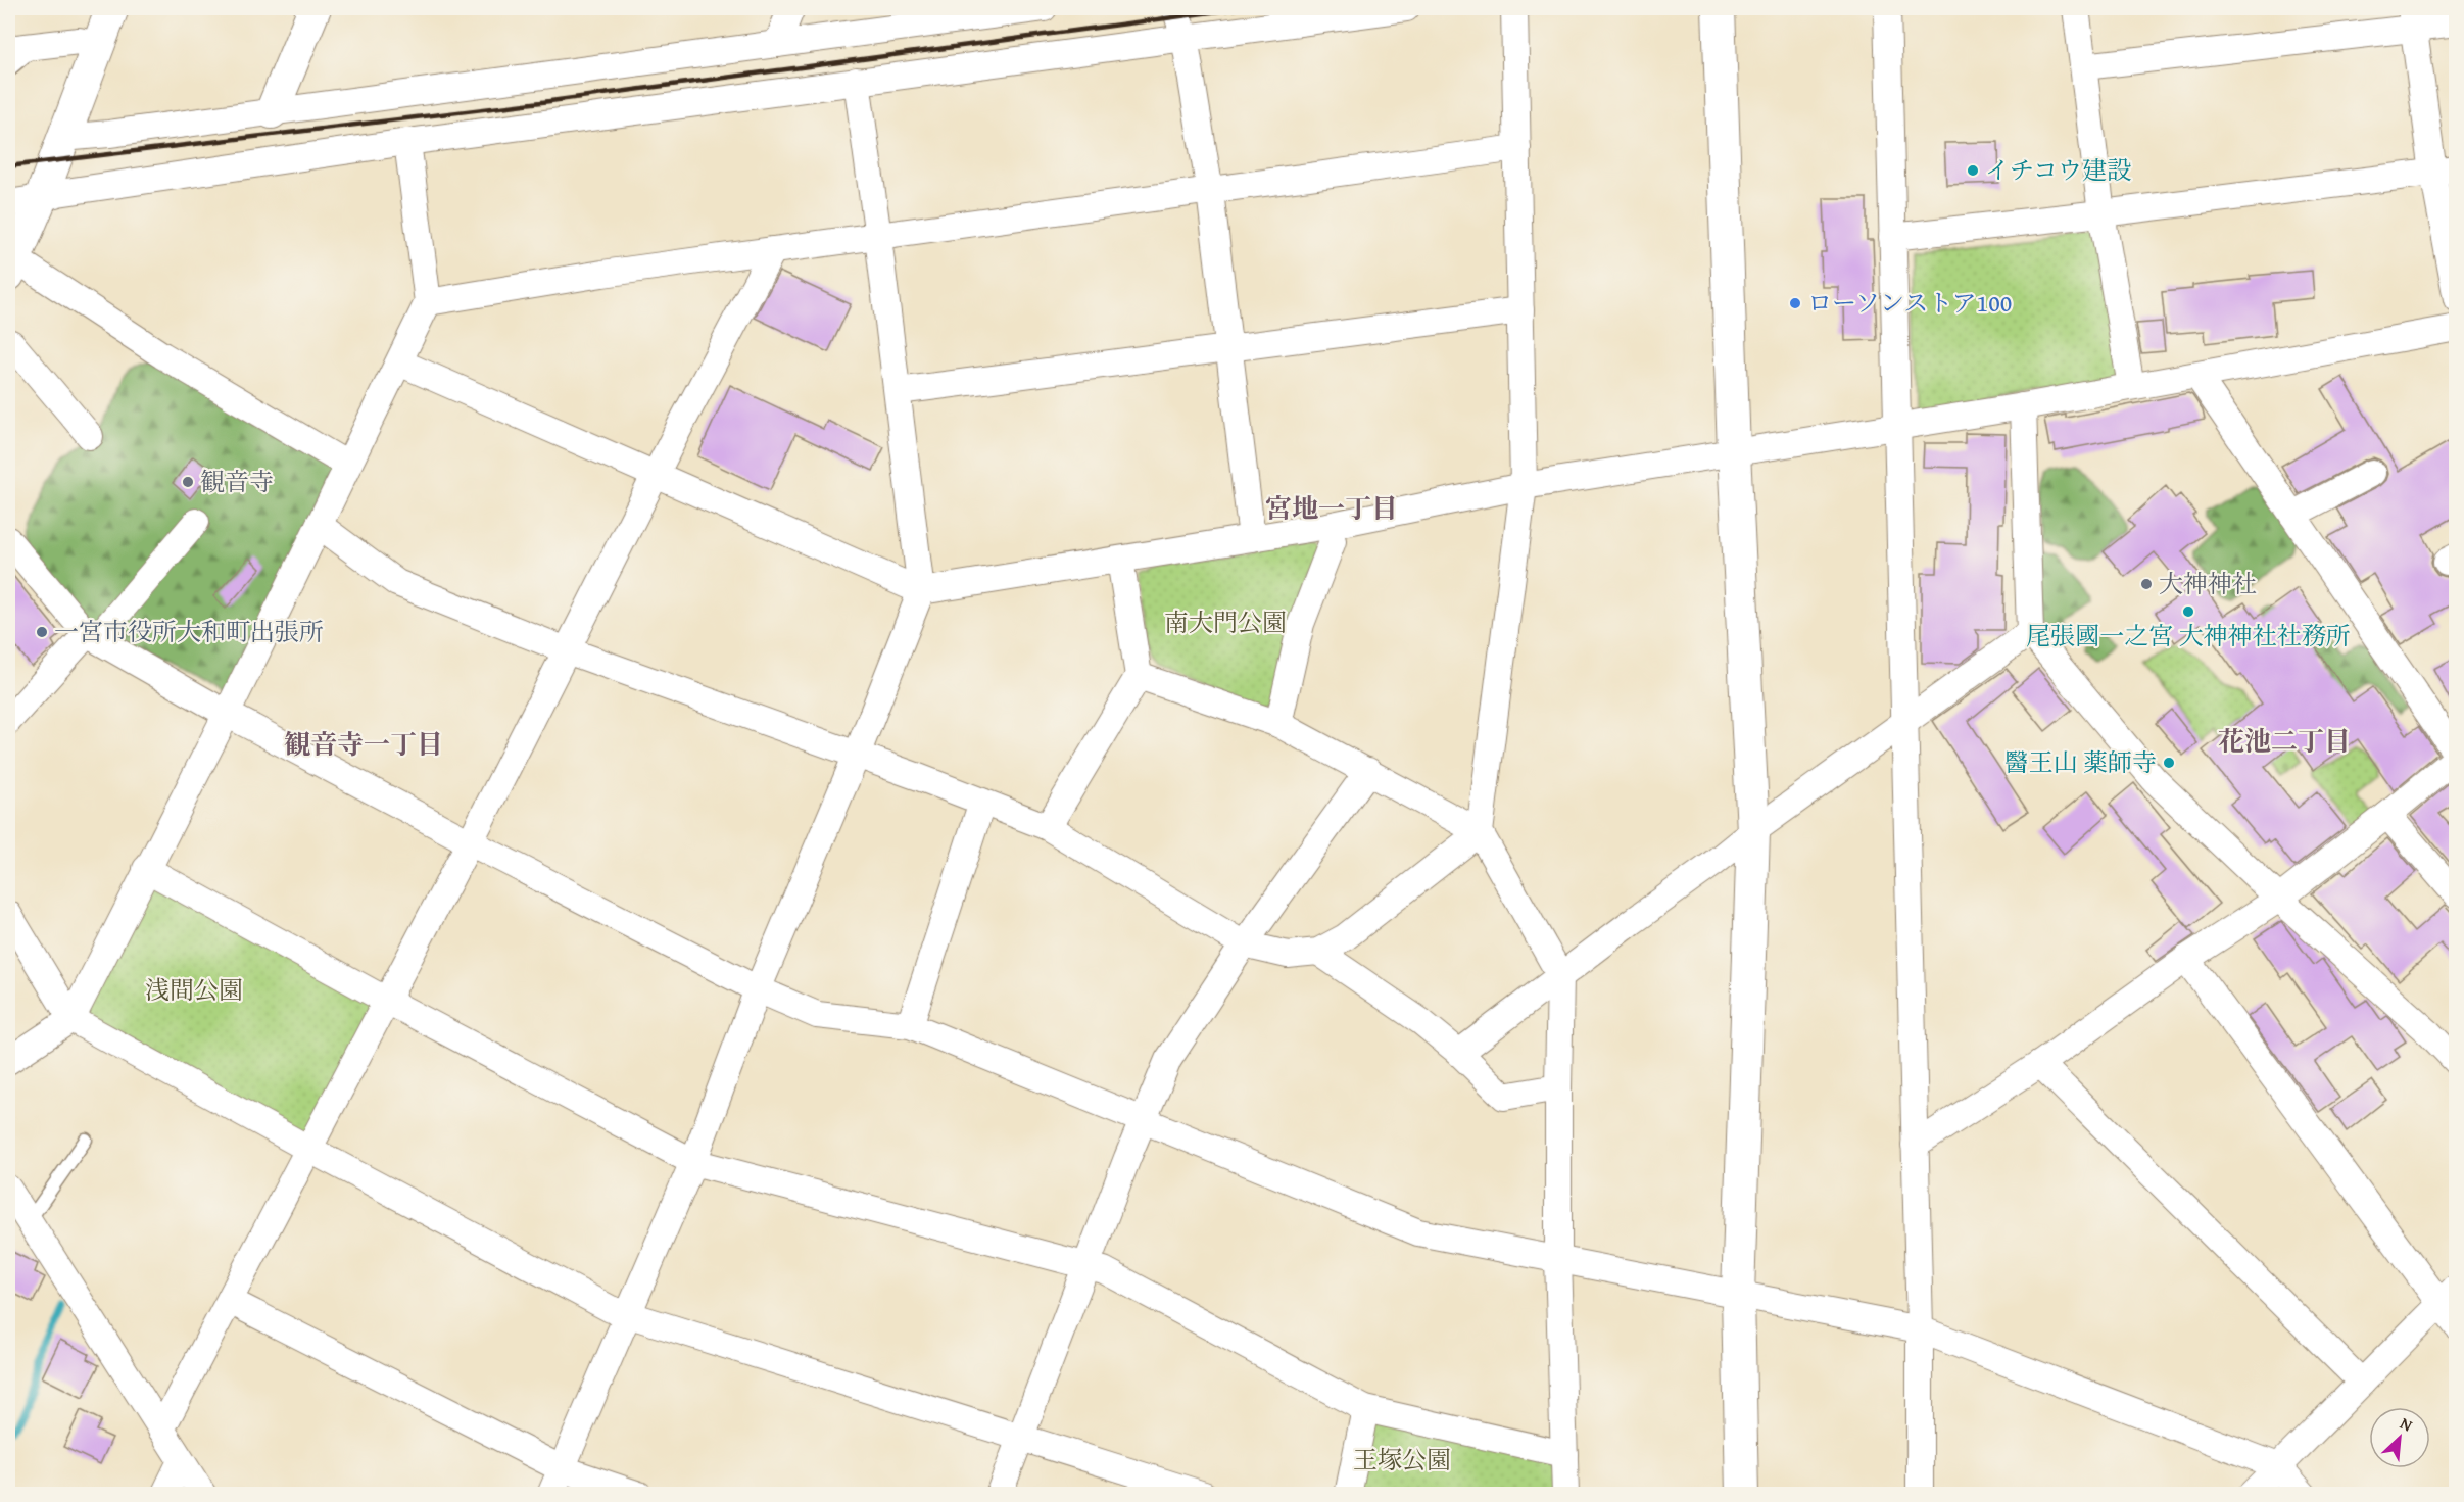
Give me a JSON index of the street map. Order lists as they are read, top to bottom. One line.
{"districts":["宮地一丁目","花池二丁目","観音寺一丁目"],"parks":["南大門公園","浅間公園","王塚公園"],"places":["イチコウ建設","ローソンストア100","観音寺","大神神社","尾張國一之宮 大神神社社務所","一宮市役所大和町出張所","醫王山 薬師寺"],"north":"top right"}
